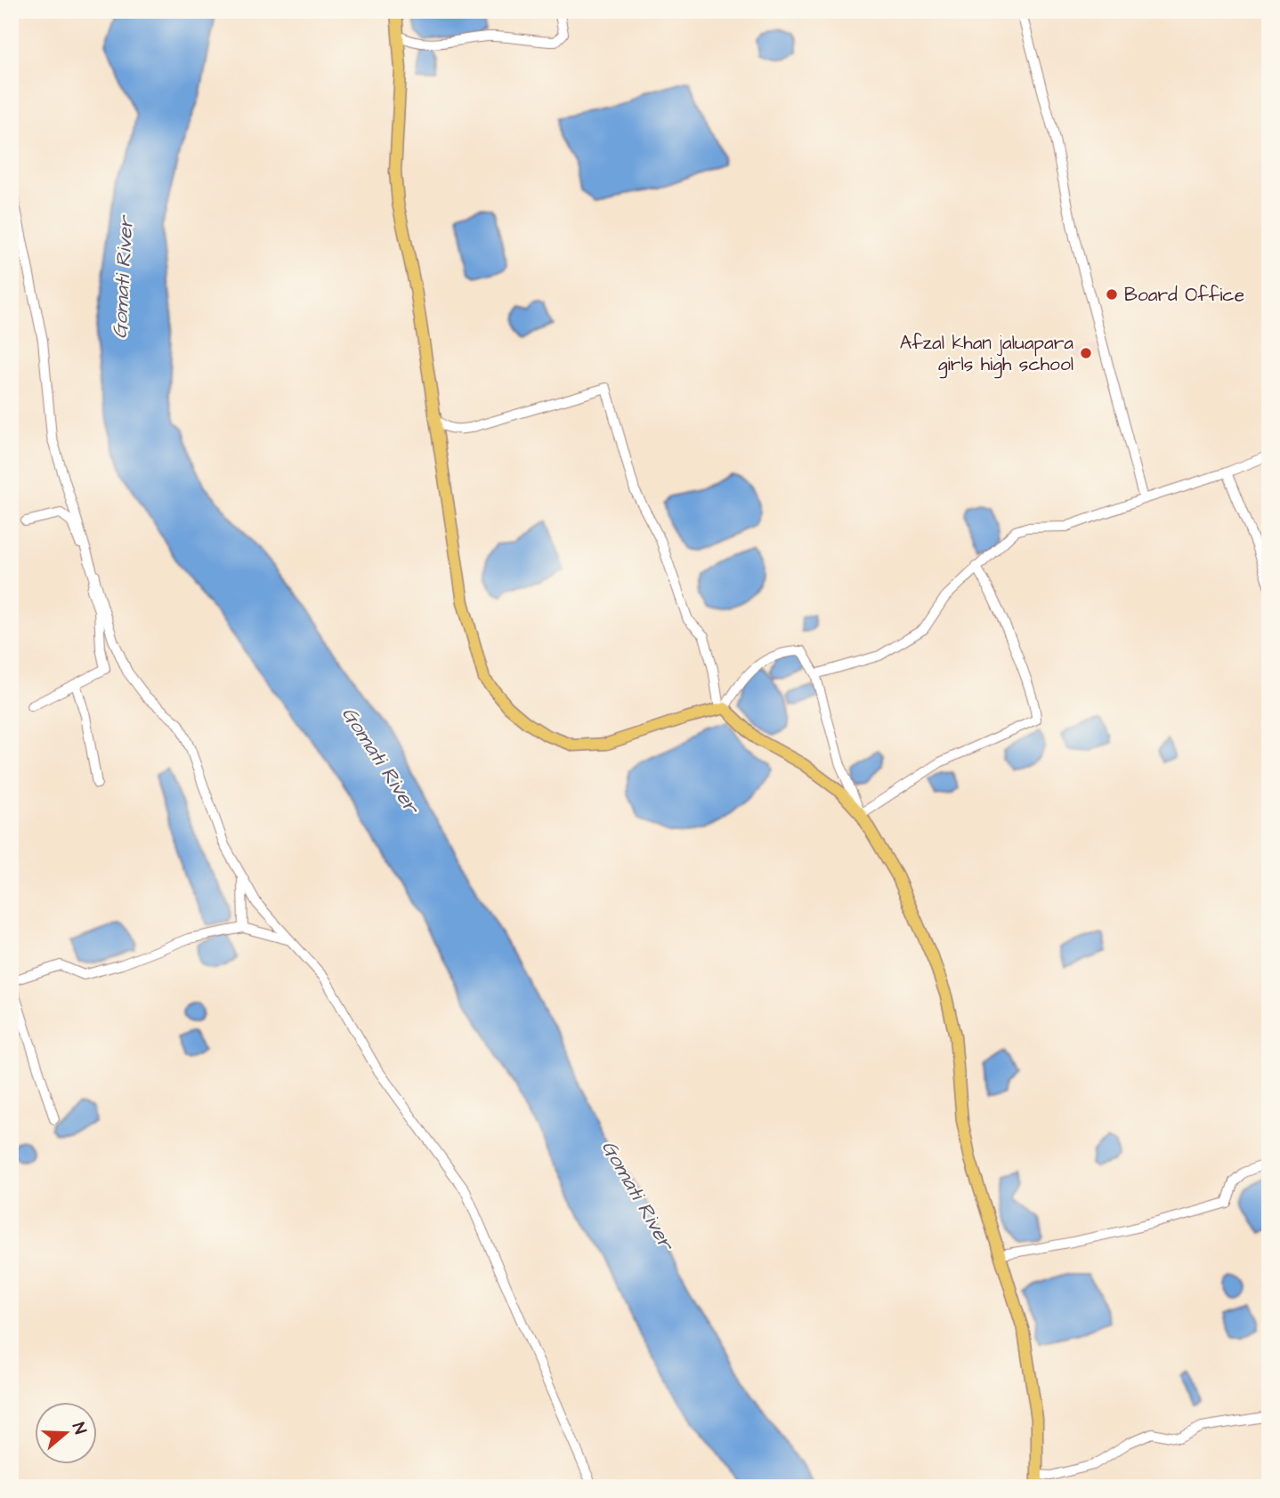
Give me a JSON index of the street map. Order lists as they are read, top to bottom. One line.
{"water":["Gomati River"],"places":["Board Office","Afzal khan jaluapara girls high school"],"north":"right"}
